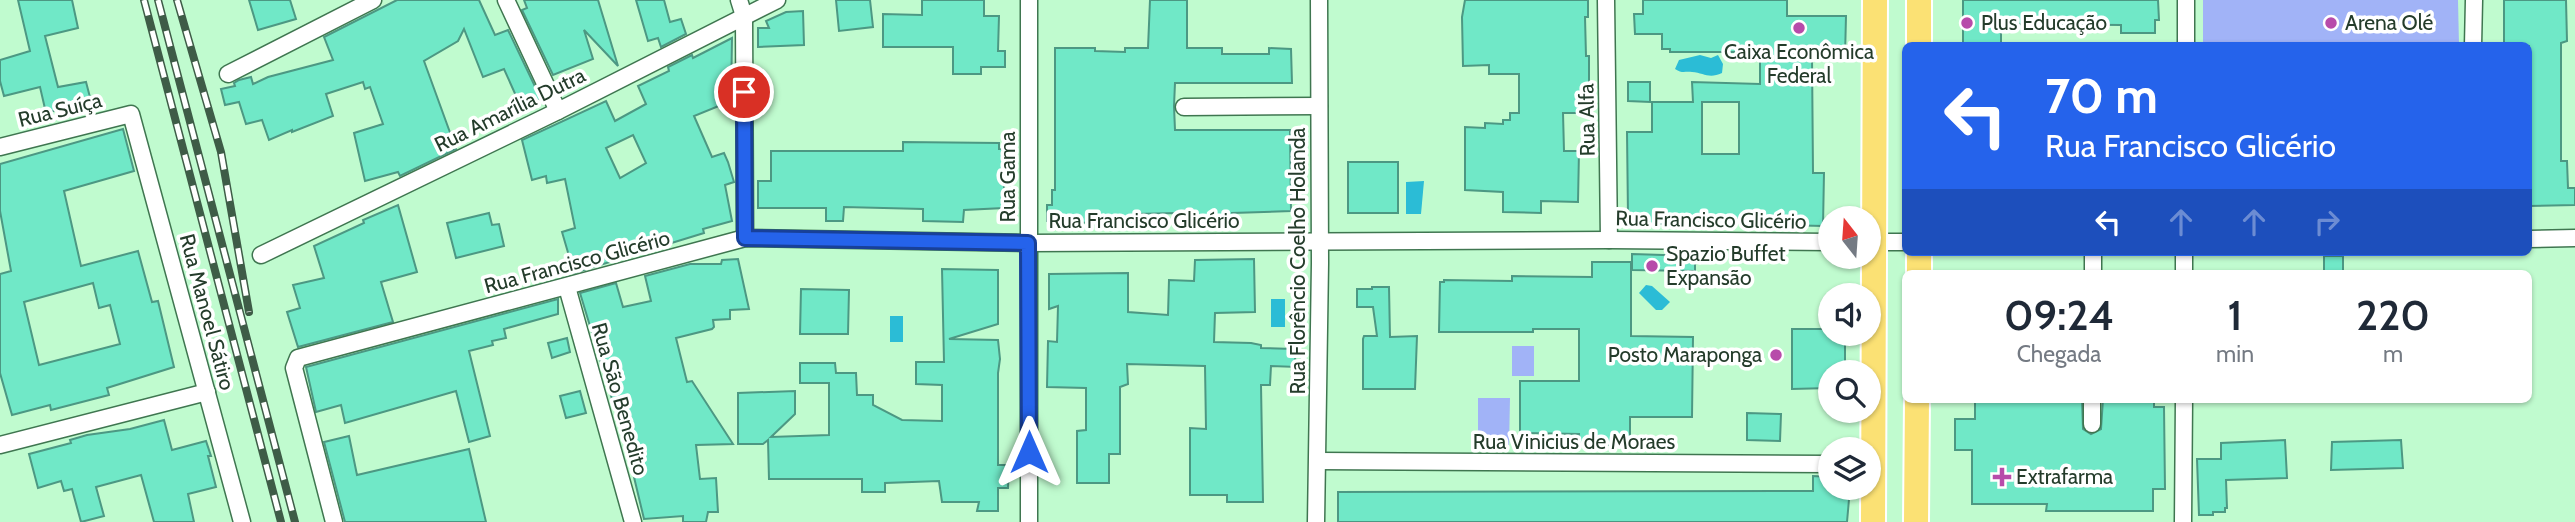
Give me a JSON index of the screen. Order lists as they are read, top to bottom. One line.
{"streets":{"street":["Rua Suíça","Rua Amarília Dutra","Rua Alfa","Rua Gama","Rua Francisco Glicério","Rua Florêncio Coelho Holanda","Rua Manoel Sátiro","Rua São Benedito","Rua Vinicius de Moraes"]},"crossings":[["Rua Suíça","Rua Manoel Sátiro"],["Rua Alfa","Rua Francisco Glicério"],["Rua Gama","Rua Francisco Glicério"],["Rua Francisco Glicério","Rua Florêncio Coelho Holanda"],["Rua Francisco Glicério","Rua São Benedito"],["Rua Florêncio Coelho Holanda","Rua Vinicius de Moraes"]],"places":{"other":["Plus Educação","Arena Olé","Caixa Econômica Federal","Spazio Buffet Expansão","Posto Maraponga"],"health":["Extrafarma"]},"north":"top","page":{"turn":["70 m","Rua Francisco Glicério"],"eta":["09:24","Chegada","1","min","220","m"]}}
